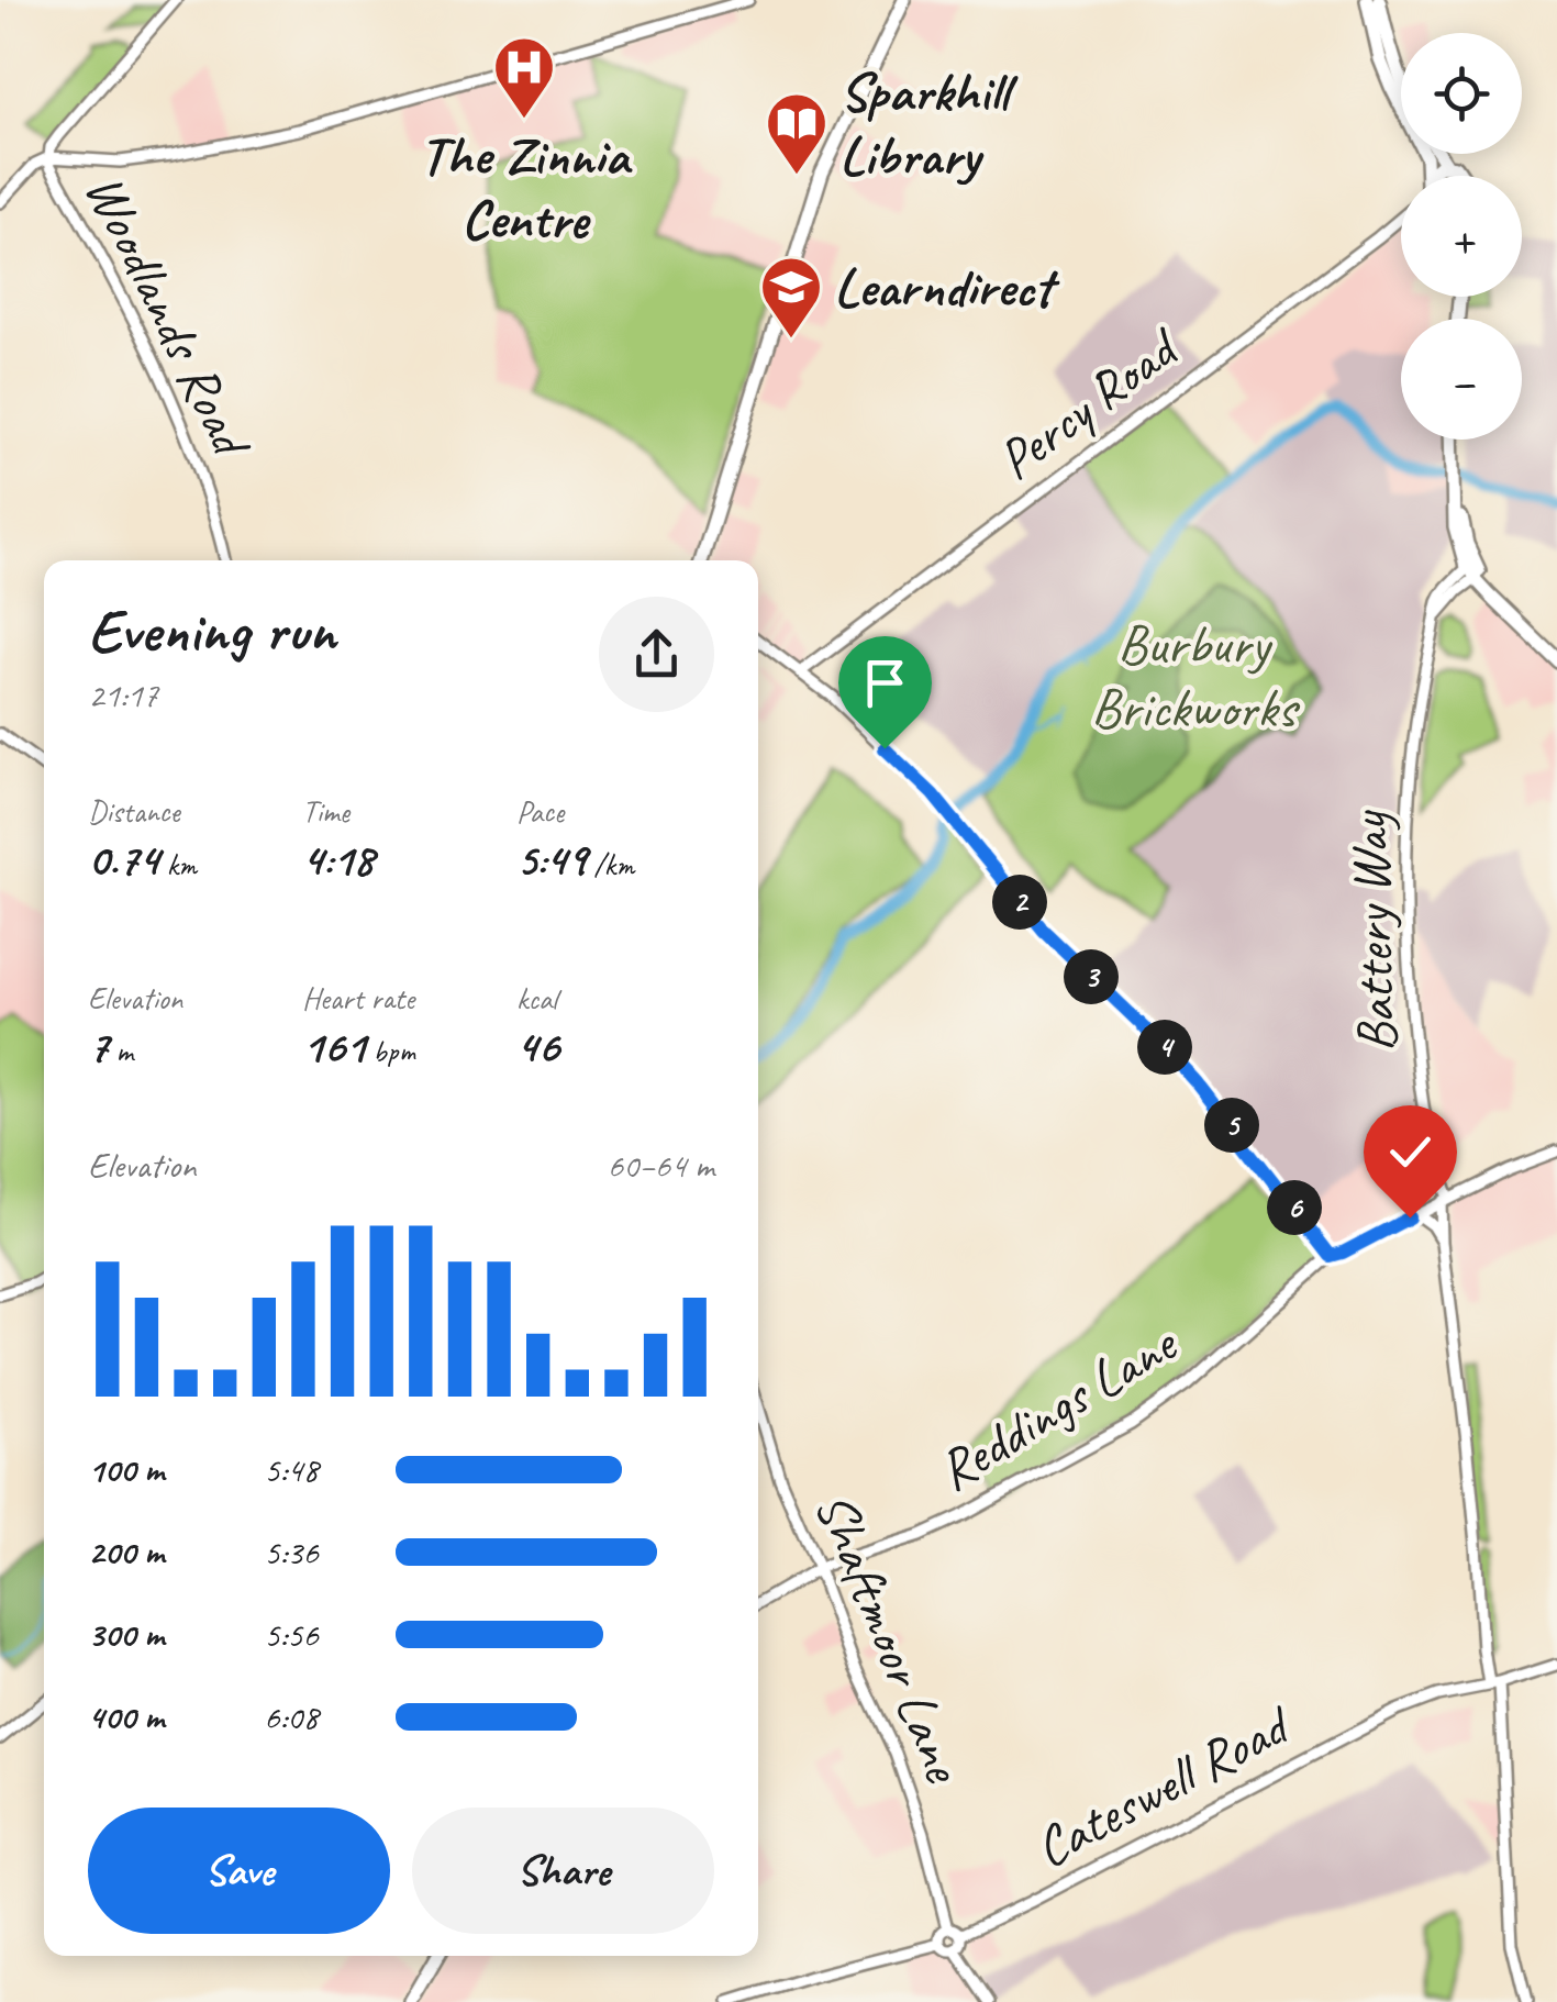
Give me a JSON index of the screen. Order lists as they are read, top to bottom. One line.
{"streets":{"street":["Woodlands Road","Percy Road","Battery Way","Reddings Lane","Shaftmoor Lane","Cateswell Road"]},"crossings":[["Battery Way","Reddings Lane"],["Battery Way","Cateswell Road"],["Reddings Lane","Shaftmoor Lane"],["Shaftmoor Lane","Cateswell Road"]],"parks":["Burbury Brickworks"],"places":{"hospital":["The Zinnia Centre"],"library":["Sparkhill Library"],"school or university":["Learndirect"]},"page":{"map_buttons":["+","−"],"heading":["Evening run","21:17"],"stats":[["Distance","0.74 km"],["Time","4:18"],["Pace","5:49 /km"],["Elevation","7 m"],["Heart rate","161 bpm"],["kcal","46"]],"pins":["2","3","4","5","6"],"chart":["Elevation","60–64 m"],"list":[{"name":"100 m","note":"5:48"},{"name":"200 m","note":"5:36"},{"name":"300 m","note":"5:56"},{"name":"400 m","note":"6:08"}],"buttons":["Save","Share"]}}
